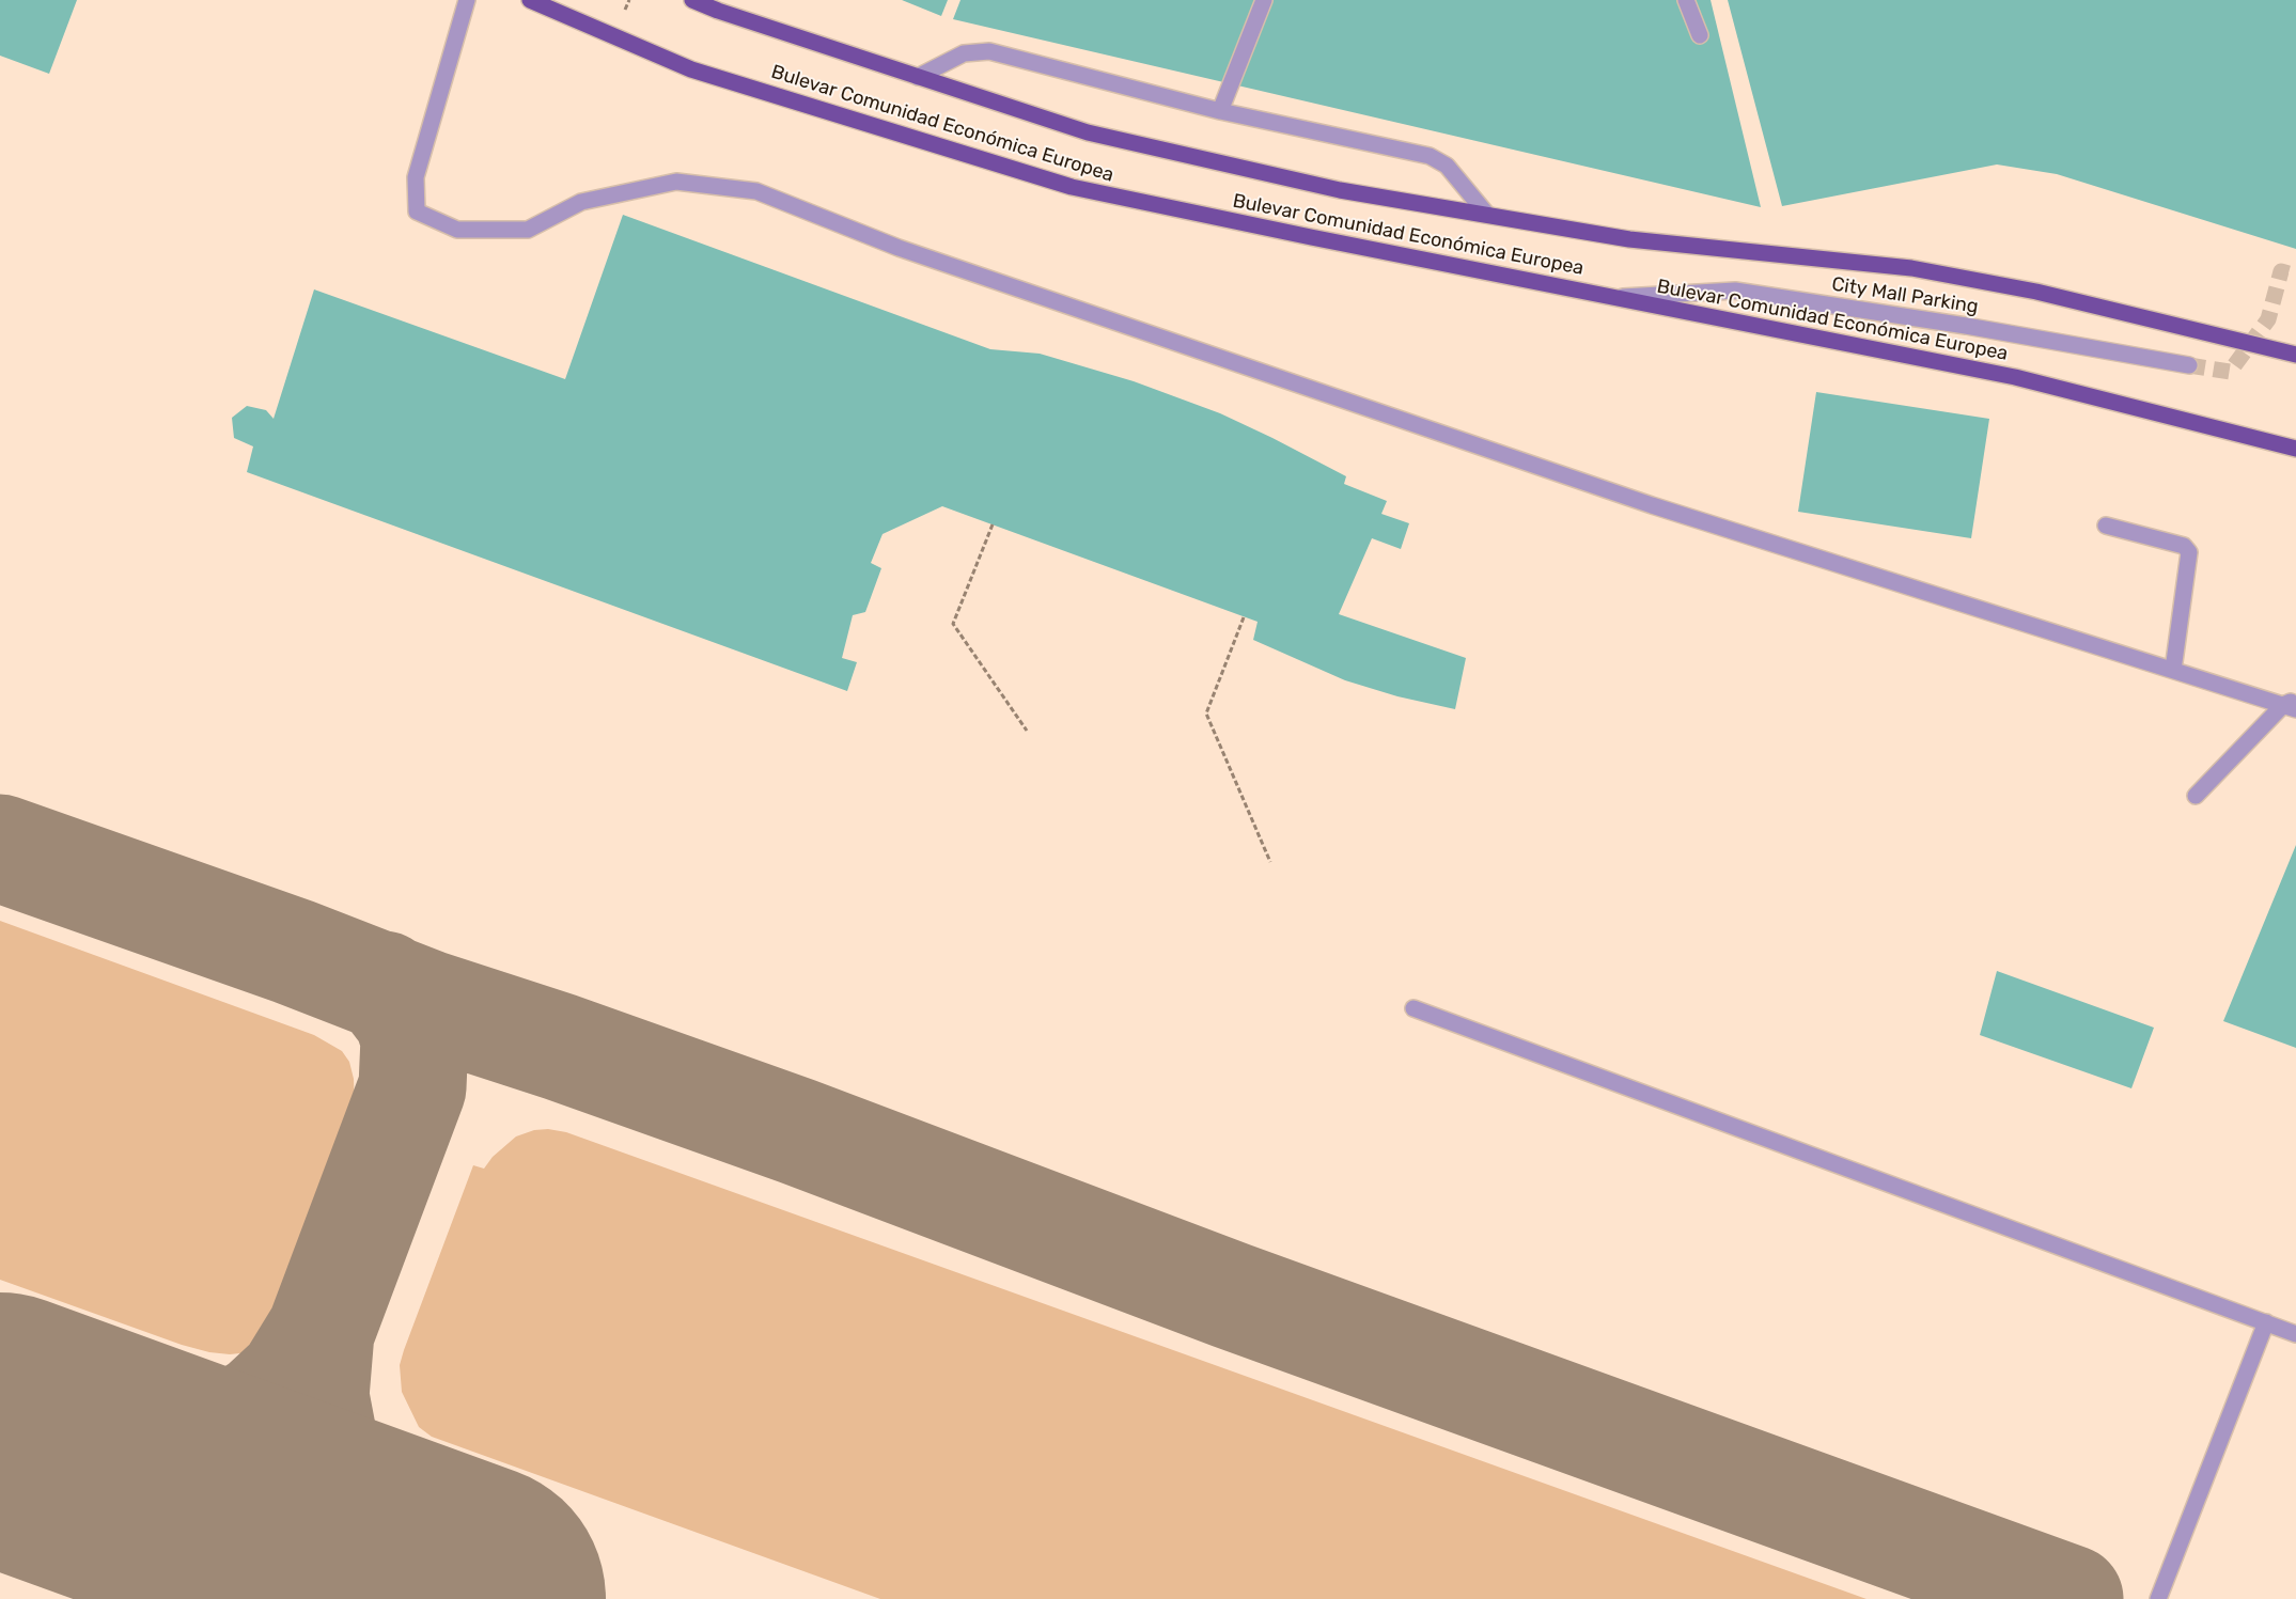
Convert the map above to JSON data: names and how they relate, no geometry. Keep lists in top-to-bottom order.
{
  "streets": {
    "main road": ["Bulevar Comunidad Económica Europea"],
    "lane": ["City Mall Parking"]
  },
  "crossings": [
    ["Bulevar Comunidad Económica Europea", "City Mall Parking"]
  ]
}
